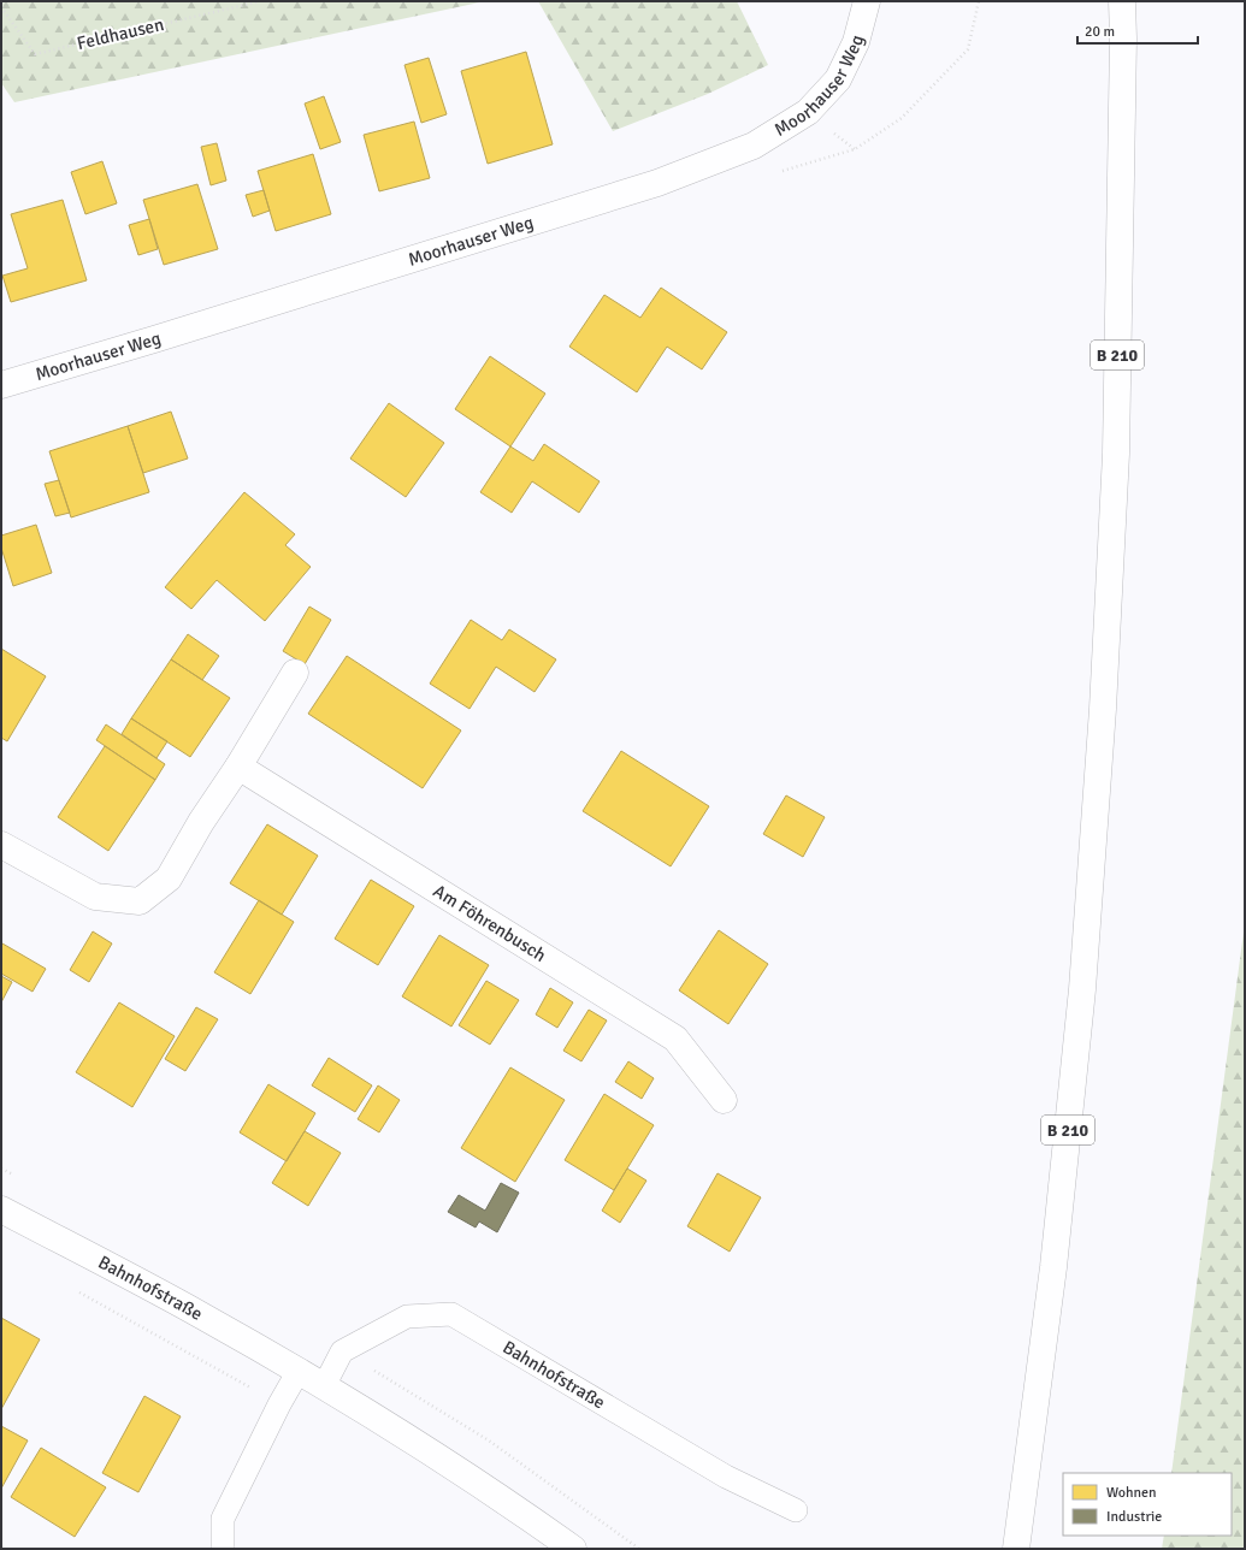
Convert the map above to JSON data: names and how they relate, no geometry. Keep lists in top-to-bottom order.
{
  "streets": {
    "main road": [
      "Moorhauser Weg",
      "B 210",
      "Am Föhrenbusch",
      "Bahnhofstraße"
    ],
    "path": ["Feldhausen"]
  },
  "legend": ["Wohnen", "Industrie"],
  "scale_bar": "20 m"
}
